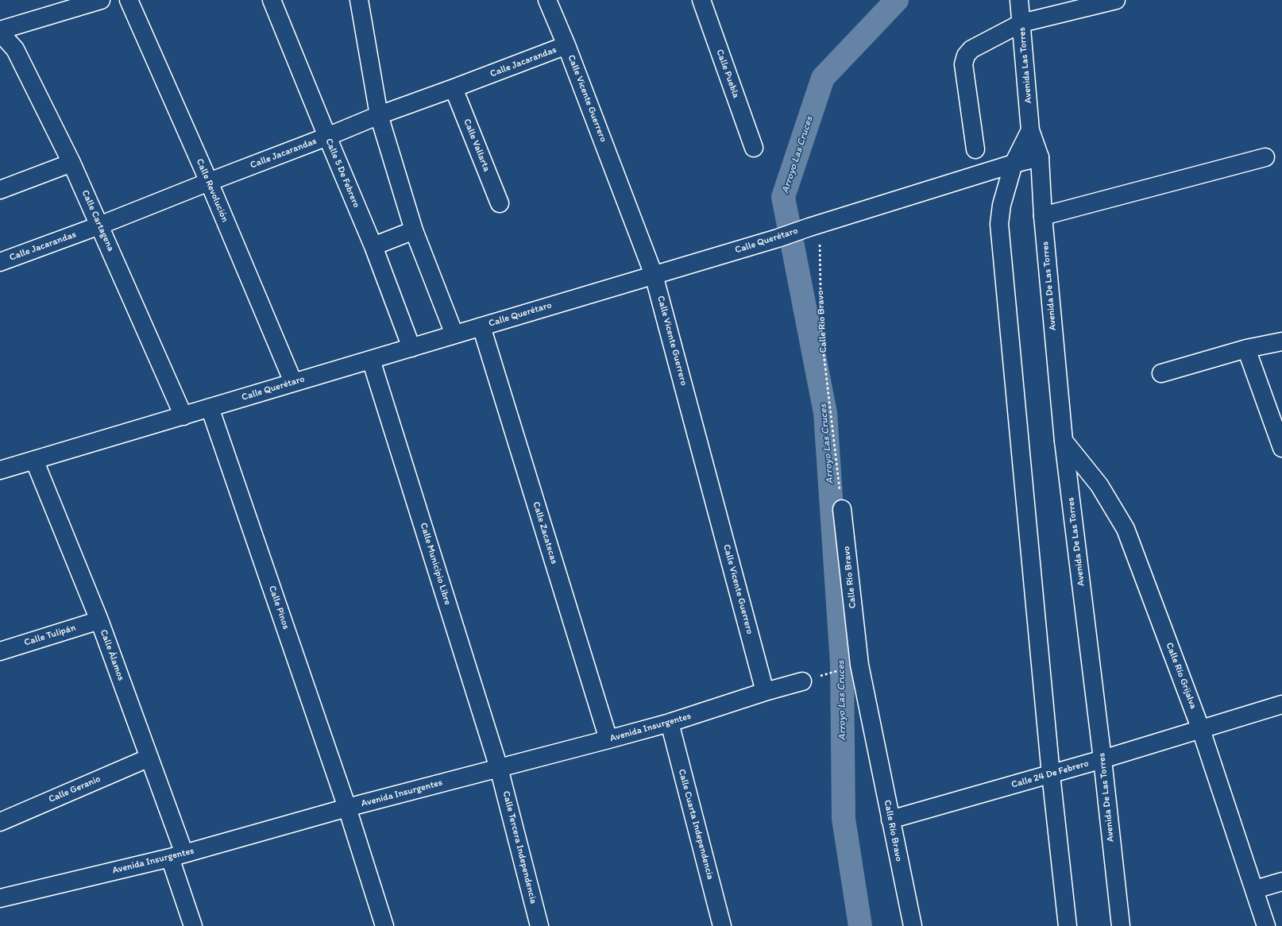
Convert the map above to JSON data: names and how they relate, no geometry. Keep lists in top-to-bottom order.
{
  "streets": {
    "street": [
      "Calle Jacarandas",
      "Avenida Las Torres",
      "Calle Puebla",
      "Calle Vicente Guerrero",
      "Calle Vallarta",
      "Calle 5 De Febrero",
      "Calle Revolución",
      "Calle Cartagena",
      "Calle Querétaro",
      "Avenida De Las Torres",
      "Calle Río Bravo",
      "Calle Zacatecas",
      "Calle Municipio Libre",
      "Calle Pinos",
      "Calle Tulipán",
      "Calle Álamos",
      "Calle Río Grijalva",
      "Avenida Insurgentes",
      "Calle 24 De Febrero",
      "Calle Geranio",
      "Calle Cuarta Independencia",
      "Calle Tercera Independencia"
    ]
  },
  "crossings": [
    ["Calle Jacarandas", "Calle Vicente Guerrero"],
    ["Calle Jacarandas", "Calle Vallarta"],
    ["Calle Jacarandas", "Calle 5 De Febrero"],
    ["Calle Jacarandas", "Calle Revolución"],
    ["Calle Jacarandas", "Calle Cartagena"],
    ["Avenida Las Torres", "Calle Querétaro"],
    ["Avenida Las Torres", "Avenida De Las Torres"],
    ["Calle Vicente Guerrero", "Calle Querétaro"],
    ["Calle Vicente Guerrero", "Avenida Insurgentes"],
    ["Calle 5 De Febrero", "Calle Querétaro"],
    ["Calle Revolución", "Calle Querétaro"],
    ["Calle Cartagena", "Calle Querétaro"],
    ["Calle Querétaro", "Avenida De Las Torres"],
    ["Calle Querétaro", "Calle Río Bravo"],
    ["Calle Querétaro", "Calle Zacatecas"],
    ["Calle Querétaro", "Calle Municipio Libre"],
    ["Calle Querétaro", "Calle Pinos"],
    ["Calle Querétaro", "Calle Álamos"],
    ["Avenida De Las Torres", "Calle Río Grijalva"],
    ["Avenida De Las Torres", "Calle 24 De Febrero"],
    ["Calle Río Bravo", "Calle 24 De Febrero"],
    ["Calle Zacatecas", "Avenida Insurgentes"],
    ["Calle Municipio Libre", "Avenida Insurgentes"],
    ["Calle Municipio Libre", "Calle Tercera Independencia"],
    ["Calle Pinos", "Avenida Insurgentes"],
    ["Calle Tulipán", "Calle Álamos"],
    ["Calle Álamos", "Avenida Insurgentes"],
    ["Calle Álamos", "Calle Geranio"],
    ["Calle Río Grijalva", "Calle 24 De Febrero"],
    ["Avenida Insurgentes", "Calle Cuarta Independencia"],
    ["Avenida Insurgentes", "Calle Tercera Independencia"]
  ],
  "water": ["Arroyo Las Cruces"]
}
